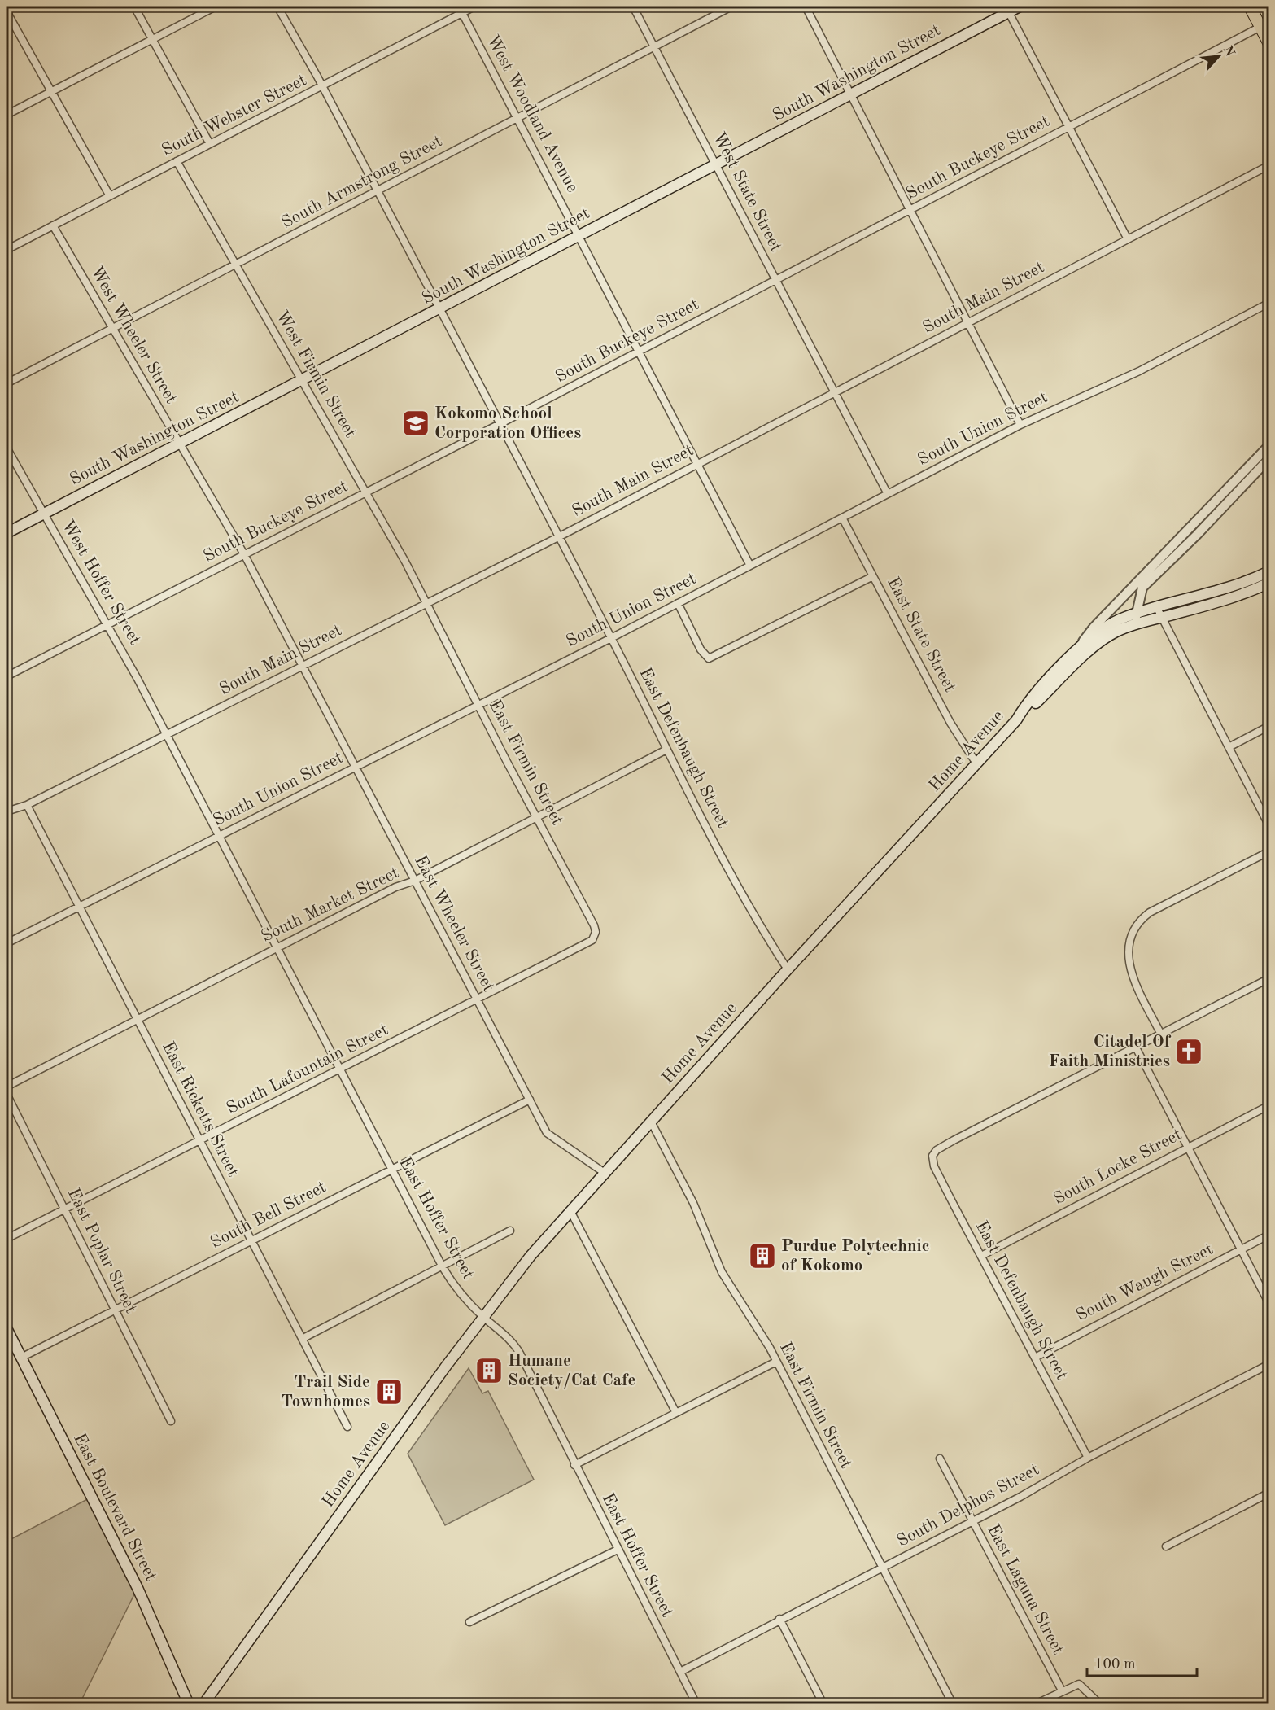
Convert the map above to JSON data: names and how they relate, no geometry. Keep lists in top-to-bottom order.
{
  "streets": {
    "main road": ["South Washington Street", "Home Avenue", "East Boulevard Street"],
    "street": [
      "West Woodland Avenue",
      "South Webster Street",
      "South Buckeye Street",
      "South Armstrong Street",
      "West State Street",
      "South Main Street",
      "West Wheeler Street",
      "West Firmin Street",
      "South Union Street",
      "West Hoffer Street",
      "East State Street",
      "East Defenbaugh Street",
      "East Firmin Street",
      "South Market Street",
      "East Wheeler Street",
      "South Lafountain Street",
      "East Ricketts Street",
      "South Locke Street",
      "South Bell Street",
      "East Hoffer Street",
      "East Poplar Street",
      "South Waugh Street",
      "South Delphos Street",
      "East Laguna Street"
    ]
  },
  "crossings": [
    ["South Washington Street", "West Woodland Avenue"],
    ["South Washington Street", "West State Street"],
    ["South Washington Street", "West Wheeler Street"],
    ["South Washington Street", "West Firmin Street"],
    ["South Washington Street", "West Hoffer Street"],
    ["South Washington Street", "East Defenbaugh Street"],
    ["West Woodland Avenue", "South Webster Street"],
    ["West Woodland Avenue", "South Buckeye Street"],
    ["West Woodland Avenue", "South Armstrong Street"],
    ["West Woodland Avenue", "South Main Street"],
    ["West Woodland Avenue", "South Union Street"],
    ["South Webster Street", "West Wheeler Street"],
    ["South Webster Street", "West Firmin Street"],
    ["South Webster Street", "East Defenbaugh Street"],
    ["South Buckeye Street", "West State Street"],
    ["South Buckeye Street", "West Wheeler Street"],
    ["South Buckeye Street", "West Firmin Street"],
    ["South Buckeye Street", "West Hoffer Street"],
    ["South Buckeye Street", "East Defenbaugh Street"],
    ["South Armstrong Street", "West State Street"],
    ["South Armstrong Street", "West Wheeler Street"],
    ["South Armstrong Street", "West Firmin Street"],
    ["South Armstrong Street", "East Defenbaugh Street"],
    ["West State Street", "South Main Street"],
    ["South Main Street", "West Wheeler Street"],
    ["South Main Street", "West Firmin Street"],
    ["South Main Street", "West Hoffer Street"],
    ["South Main Street", "East Defenbaugh Street"],
    ["South Main Street", "East Firmin Street"],
    ["South Main Street", "East Wheeler Street"],
    ["South Main Street", "East Ricketts Street"],
    ["South Main Street", "East Hoffer Street"],
    ["West Wheeler Street", "East Wheeler Street"],
    ["West Firmin Street", "East Firmin Street"],
    ["South Union Street", "East State Street"],
    ["South Union Street", "East Defenbaugh Street"],
    ["South Union Street", "East Firmin Street"],
    ["South Union Street", "East Wheeler Street"],
    ["South Union Street", "East Ricketts Street"],
    ["South Union Street", "East Hoffer Street"],
    ["West Hoffer Street", "East Hoffer Street"],
    ["East State Street", "Home Avenue"],
    ["East Defenbaugh Street", "Home Avenue"],
    ["East Defenbaugh Street", "South Market Street"],
    ["East Defenbaugh Street", "South Locke Street"],
    ["East Defenbaugh Street", "South Waugh Street"],
    ["East Defenbaugh Street", "South Delphos Street"],
    ["Home Avenue", "East Firmin Street"],
    ["Home Avenue", "East Wheeler Street"],
    ["Home Avenue", "East Hoffer Street"],
    ["East Firmin Street", "South Market Street"],
    ["East Firmin Street", "South Lafountain Street"],
    ["East Firmin Street", "South Delphos Street"],
    ["South Market Street", "East Wheeler Street"],
    ["South Market Street", "East Ricketts Street"],
    ["South Market Street", "East Hoffer Street"],
    ["East Wheeler Street", "South Lafountain Street"],
    ["East Wheeler Street", "South Bell Street"],
    ["South Lafountain Street", "East Ricketts Street"],
    ["South Lafountain Street", "East Hoffer Street"],
    ["South Lafountain Street", "East Poplar Street"],
    ["East Ricketts Street", "South Bell Street"],
    ["South Bell Street", "East Hoffer Street"],
    ["South Bell Street", "East Poplar Street"],
    ["South Bell Street", "East Boulevard Street"],
    ["East Hoffer Street", "South Delphos Street"],
    ["South Delphos Street", "East Laguna Street"]
  ],
  "places": {
    "school or university": ["Kokomo School Corporation Offices"],
    "church": ["Citadel Of Faith Ministries"],
    "building": ["Purdue Polytechnic of Kokomo", "Humane Society/Cat Cafe", "Trail Side Townhomes"]
  },
  "scale_bar": "100 m",
  "north": "top right"
}
